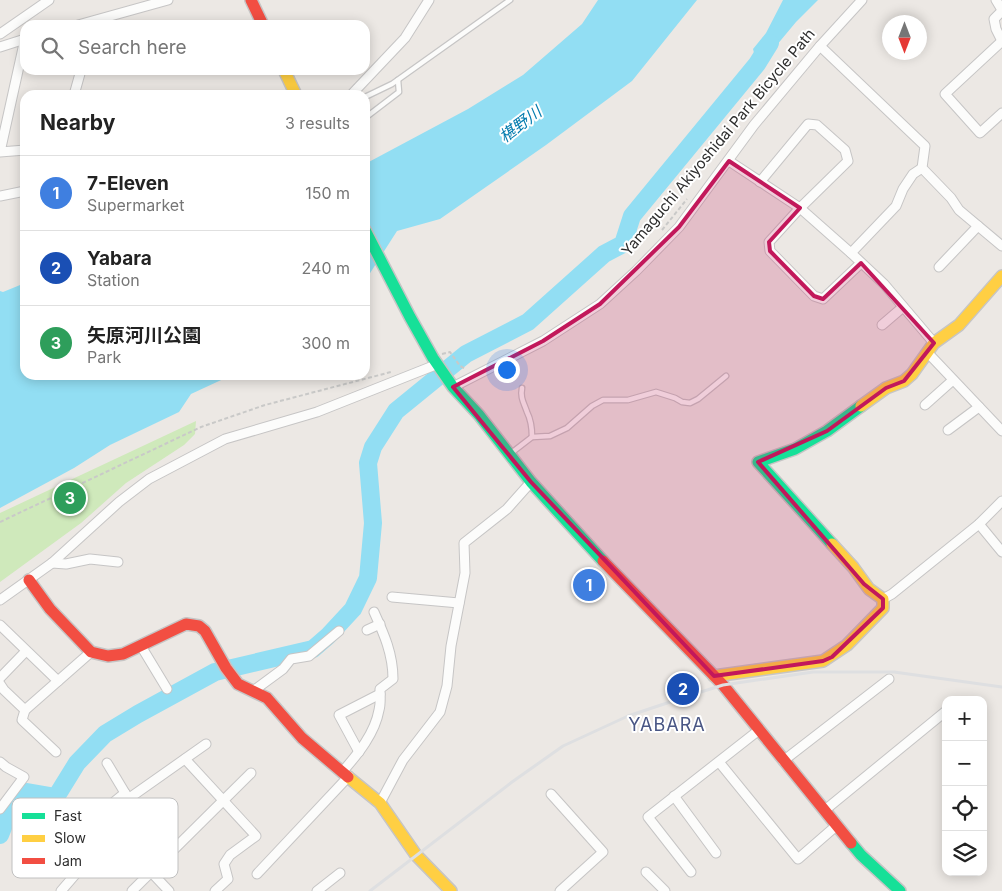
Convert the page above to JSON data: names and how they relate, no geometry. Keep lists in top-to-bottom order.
{
  "streets": {
    "path": ["Yamaguchi Akiyoshidai Park Bicycle Path"]
  },
  "districts": ["YABARA"],
  "water": ["椹野川"],
  "legend": ["Fast", "Slow", "Jam"],
  "north": "bottom",
  "page": {
    "search": "Search here",
    "heading": ["Nearby", "3 results"],
    "list": [
      {
        "mark": "1",
        "name": "7-Eleven",
        "note": "Supermarket",
        "value": "150 m"
      },
      {
        "mark": "2",
        "name": "Yabara",
        "note": "Station",
        "value": "240 m"
      },
      {
        "mark": "3",
        "name": "矢原河川公園",
        "note": "Park",
        "value": "300 m"
      }
    ],
    "pins": ["3", "1", "2"],
    "map_buttons": ["+", "−"]
  }
}
